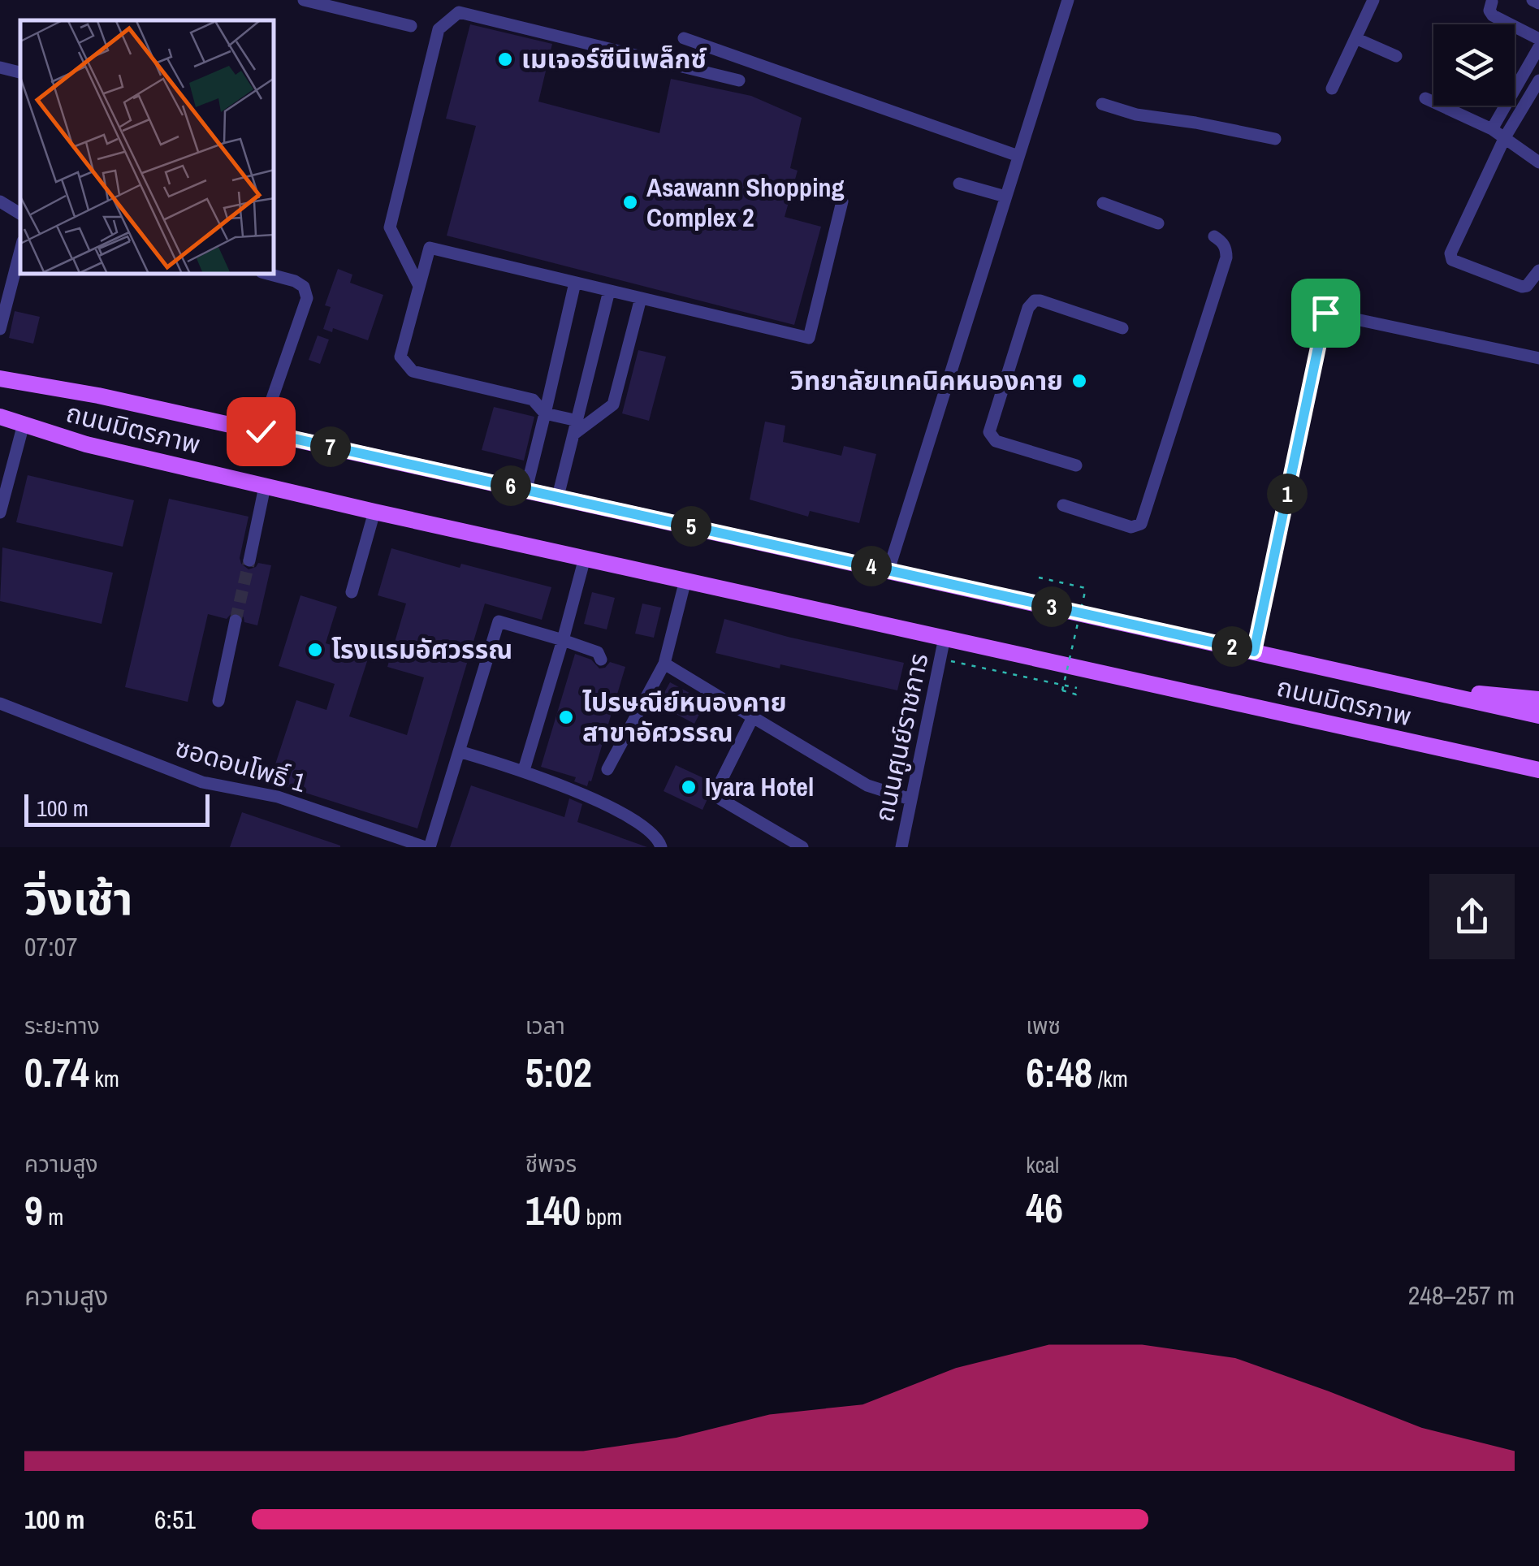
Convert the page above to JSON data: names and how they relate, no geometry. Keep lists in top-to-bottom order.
{
  "streets": {
    "main road": ["ถนนมิตรภาพ"],
    "street": ["ถนนศูนย์ราชการ", "ซอดอนโพธิ์ 1"]
  },
  "crossings": [
    ["ถนนมิตรภาพ", "ถนนศูนย์ราชการ"]
  ],
  "places": [
    "เมเจอร์ซีนีเพล็กซ์",
    "Asawann Shopping Complex 2",
    "วิทยาลัยเทคนิคหนองคาย",
    "โรงแรมอัศวรรณ",
    "ไปรษณีย์หนองคาย สาขาอัศวรรณ",
    "Iyara Hotel"
  ],
  "scale_bar": "100 m",
  "page": {
    "pins": [
      "7",
      "6",
      "1",
      "5",
      "4",
      "3",
      "2"
    ],
    "scale": "100 m",
    "heading": ["วิ่งเช้า", "07:07"],
    "stats": [
      ["ระยะทาง", "0.74 km"],
      ["เวลา", "5:02"],
      ["เพซ", "6:48 /km"],
      ["ความสูง", "9 m"],
      ["ชีพจร", "140 bpm"],
      ["kcal", "46"]
    ],
    "chart": ["ความสูง", "248–257 m"],
    "list": [
      {
        "name": "100 m",
        "note": "6:51"
      }
    ]
  }
}
